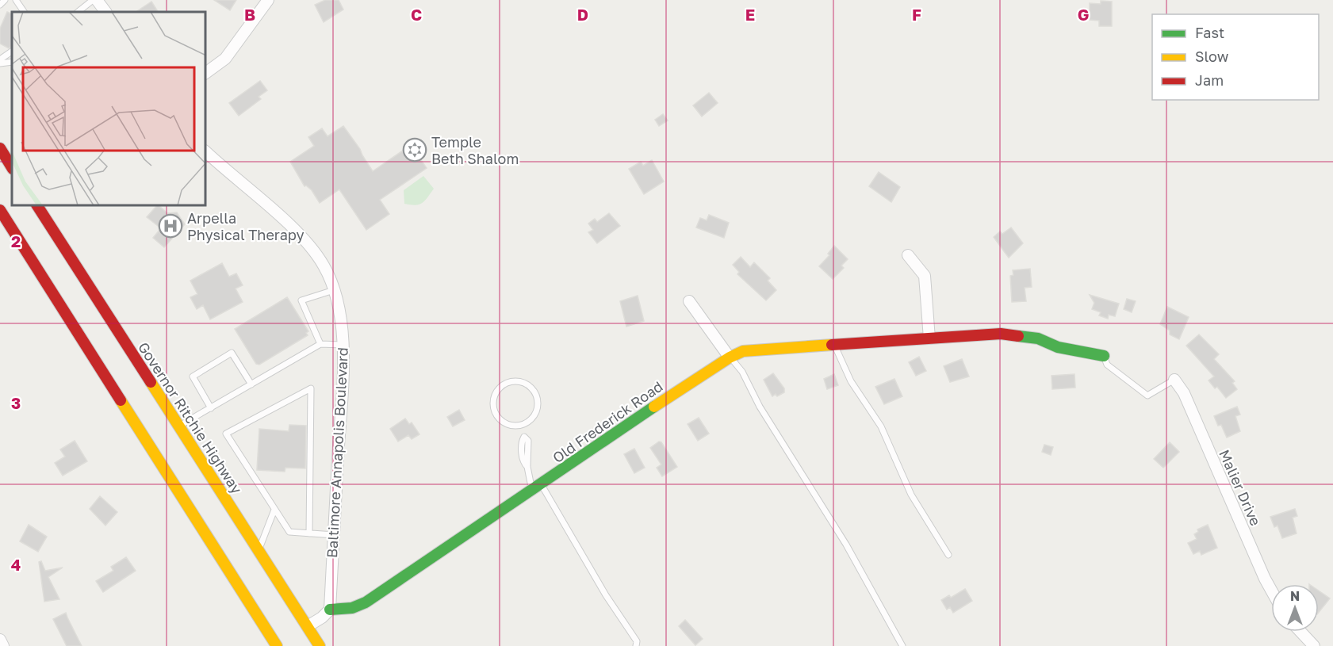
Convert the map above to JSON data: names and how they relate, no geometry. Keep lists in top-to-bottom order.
{
  "streets": {
    "main road": ["Governor Ritchie Highway", "Old Frederick Road"],
    "street": ["Baltimore Annapolis Boulevard", "Malier Drive"]
  },
  "crossings": [
    ["Old Frederick Road", "Baltimore Annapolis Boulevard"]
  ],
  "places": {
    "synagogue": ["Temple Beth Shalom"],
    "hospital": ["Arpella Physical Therapy"]
  },
  "legend": ["Fast", "Slow", "Jam"],
  "north": "top",
  "grid": {
    "columns": [
      "B",
      "C",
      "D",
      "E",
      "F",
      "G"
    ],
    "rows": ["2", "3", "4"]
  }
}
